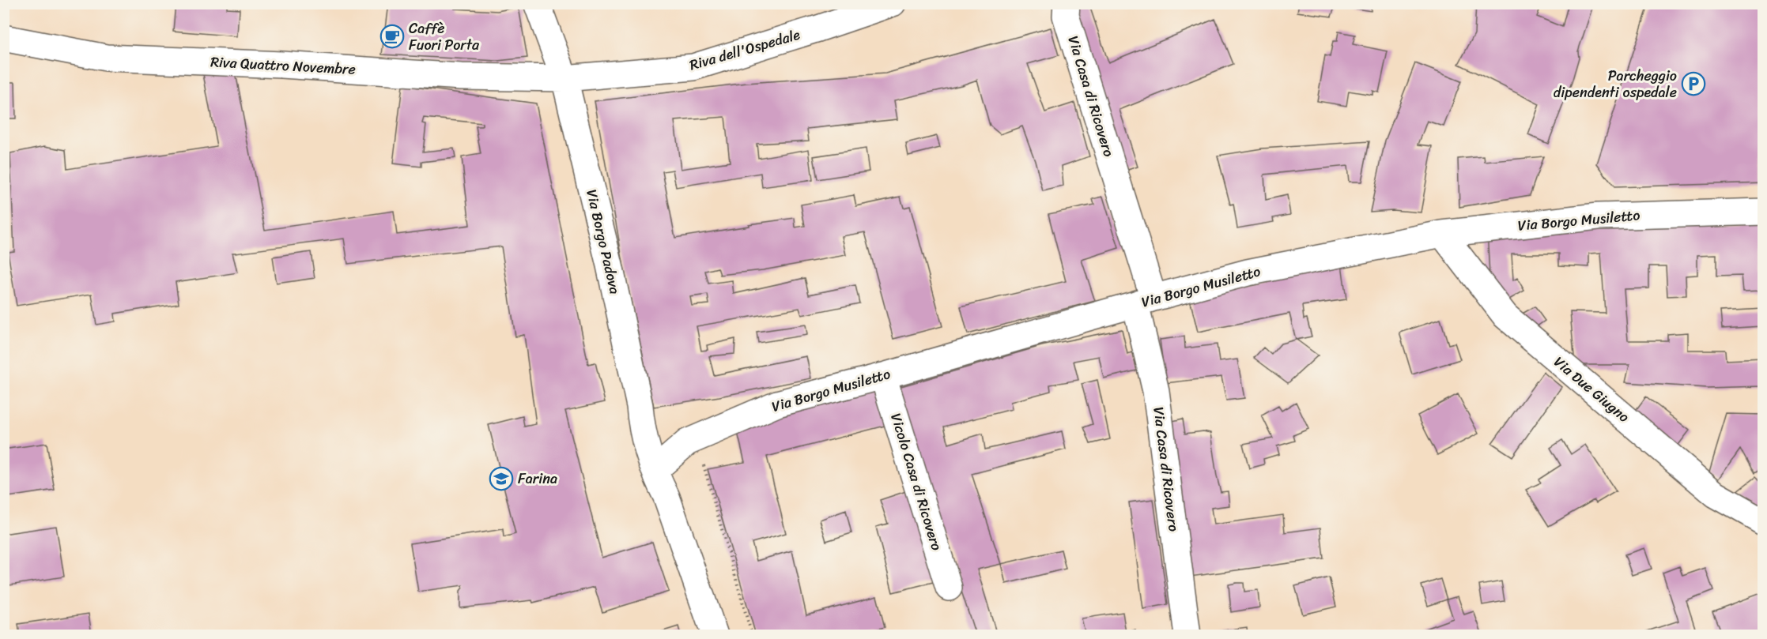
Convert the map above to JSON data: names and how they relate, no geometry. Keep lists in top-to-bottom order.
{
  "streets": {
    "street": [
      "Riva dell'Ospedale",
      "Riva Quattro Novembre",
      "Via Casa di Ricovero",
      "Via Borgo Musiletto",
      "Via Borgo Padova",
      "Via Due Giugno",
      "Vicolo Casa di Ricovero"
    ]
  },
  "crossings": [
    ["Riva dell'Ospedale", "Riva Quattro Novembre"],
    ["Riva dell'Ospedale", "Via Borgo Padova"],
    ["Riva Quattro Novembre", "Via Borgo Padova"],
    ["Via Casa di Ricovero", "Via Borgo Musiletto"],
    ["Via Borgo Musiletto", "Via Borgo Padova"],
    ["Via Borgo Musiletto", "Via Due Giugno"],
    ["Via Borgo Musiletto", "Vicolo Casa di Ricovero"]
  ],
  "places": {
    "cafe": ["Caffè Fuori Porta"],
    "parking": ["Parcheggio dipendenti ospedale"],
    "school or university": ["Farina"]
  }
}
